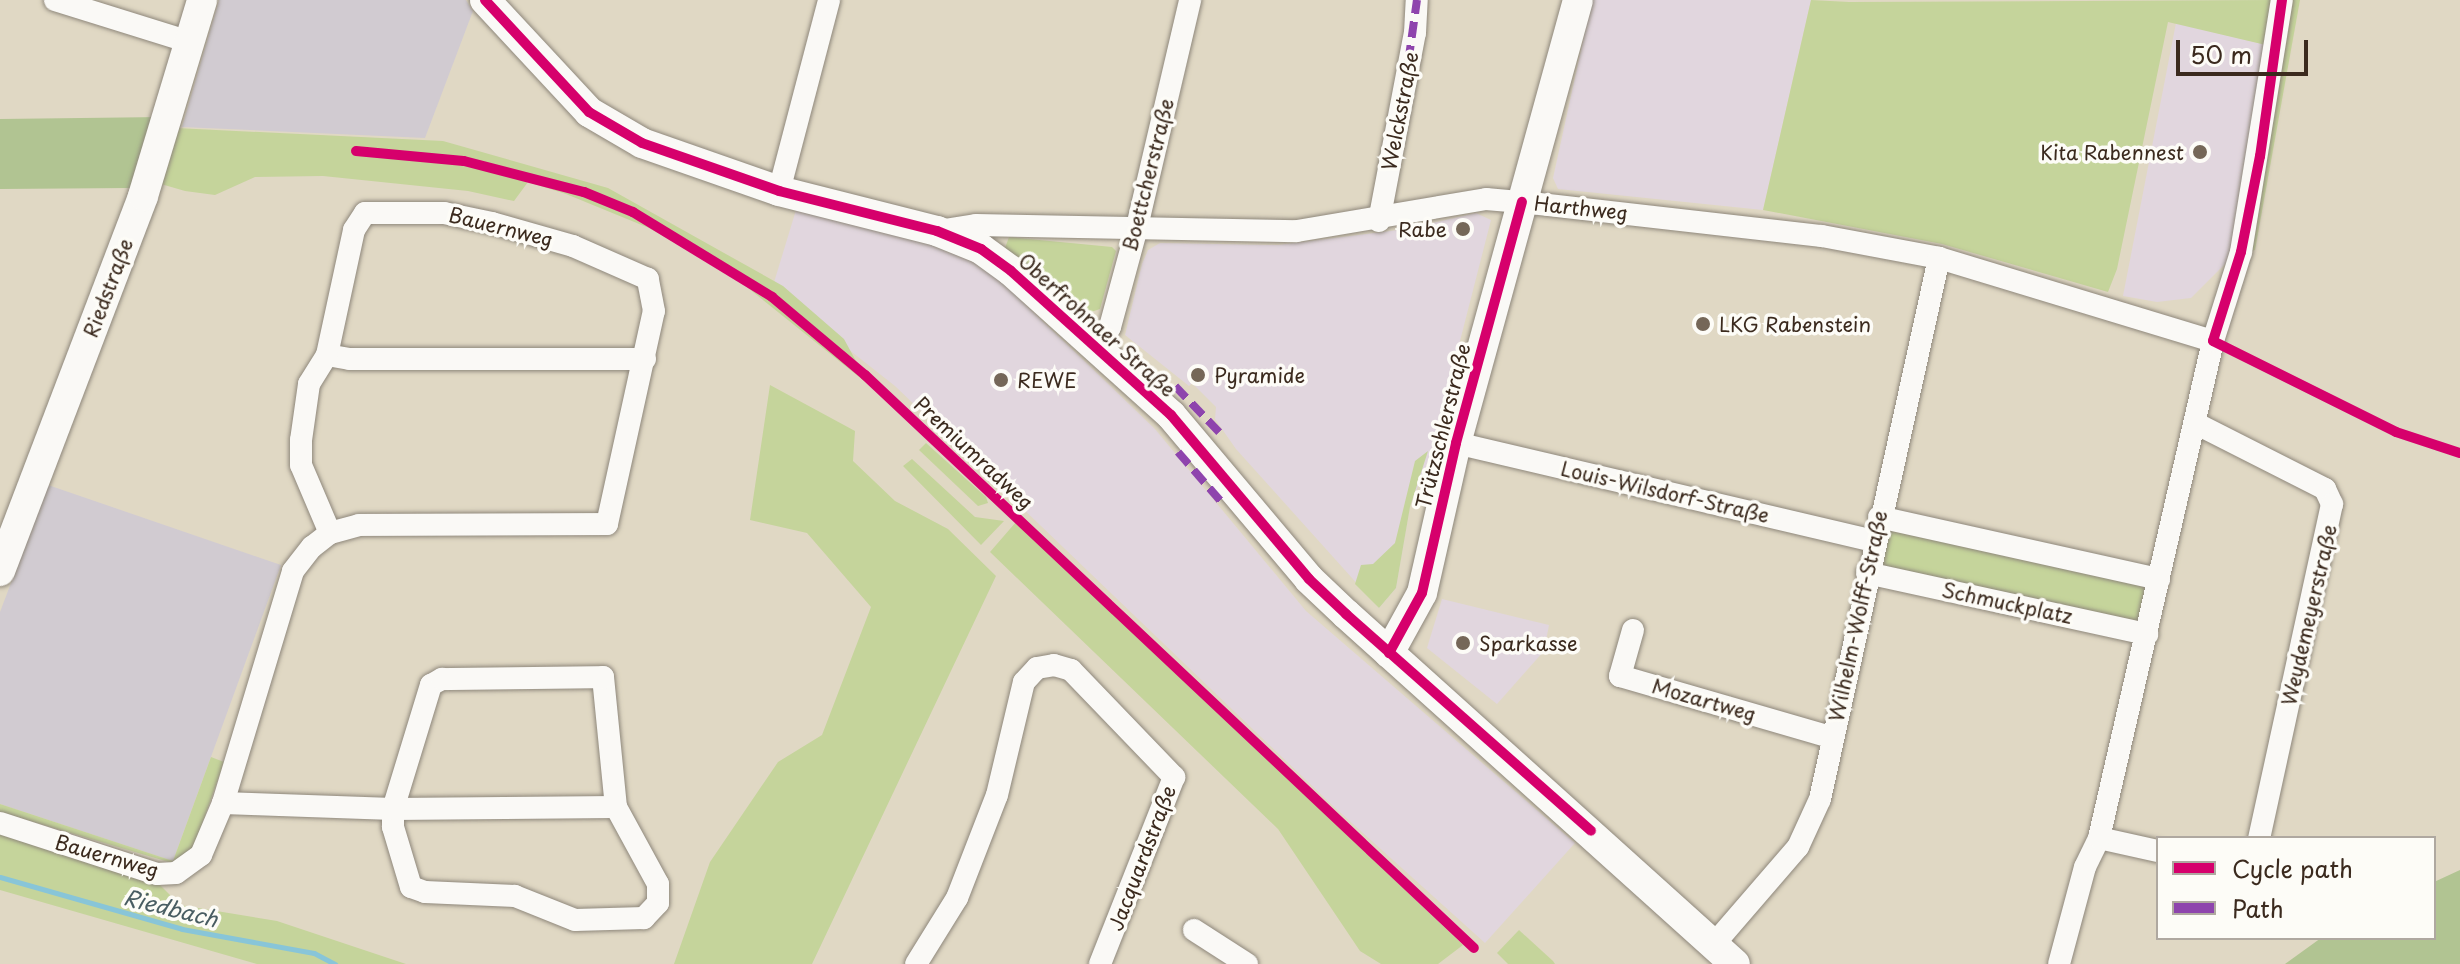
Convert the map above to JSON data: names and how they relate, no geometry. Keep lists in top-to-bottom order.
{
  "streets": {
    "main road": ["Riedstraße", "Oberfrohnaer Straße", "Trützschlerstraße"],
    "street": [
      "Welckstraße",
      "Boettcherstraße",
      "Harthweg",
      "Bauernweg",
      "Louis-Wilsdorf-Straße",
      "Schmuckplatz",
      "Weydemeyerstraße",
      "Wilhelm-Wolff-Straße",
      "Mozartweg",
      "Jacquardstraße"
    ],
    "cycle path": ["Premiumradweg"]
  },
  "crossings": [
    ["Welckstraße", "Harthweg"],
    ["Boettcherstraße", "Harthweg"],
    ["Boettcherstraße", "Oberfrohnaer Straße"],
    ["Harthweg", "Oberfrohnaer Straße"],
    ["Harthweg", "Trützschlerstraße"],
    ["Harthweg", "Wilhelm-Wolff-Straße"],
    ["Oberfrohnaer Straße", "Trützschlerstraße"],
    ["Oberfrohnaer Straße", "Wilhelm-Wolff-Straße"],
    ["Trützschlerstraße", "Louis-Wilsdorf-Straße"],
    ["Louis-Wilsdorf-Straße", "Wilhelm-Wolff-Straße"],
    ["Schmuckplatz", "Wilhelm-Wolff-Straße"],
    ["Wilhelm-Wolff-Straße", "Mozartweg"]
  ],
  "water": ["Riedbach"],
  "places": [
    "Kita Rabennest",
    "Rabe",
    "LKG Rabenstein",
    "Pyramide",
    "REWE",
    "Sparkasse"
  ],
  "legend": ["Cycle path", "Path"],
  "scale_bar": "50 m"
}
